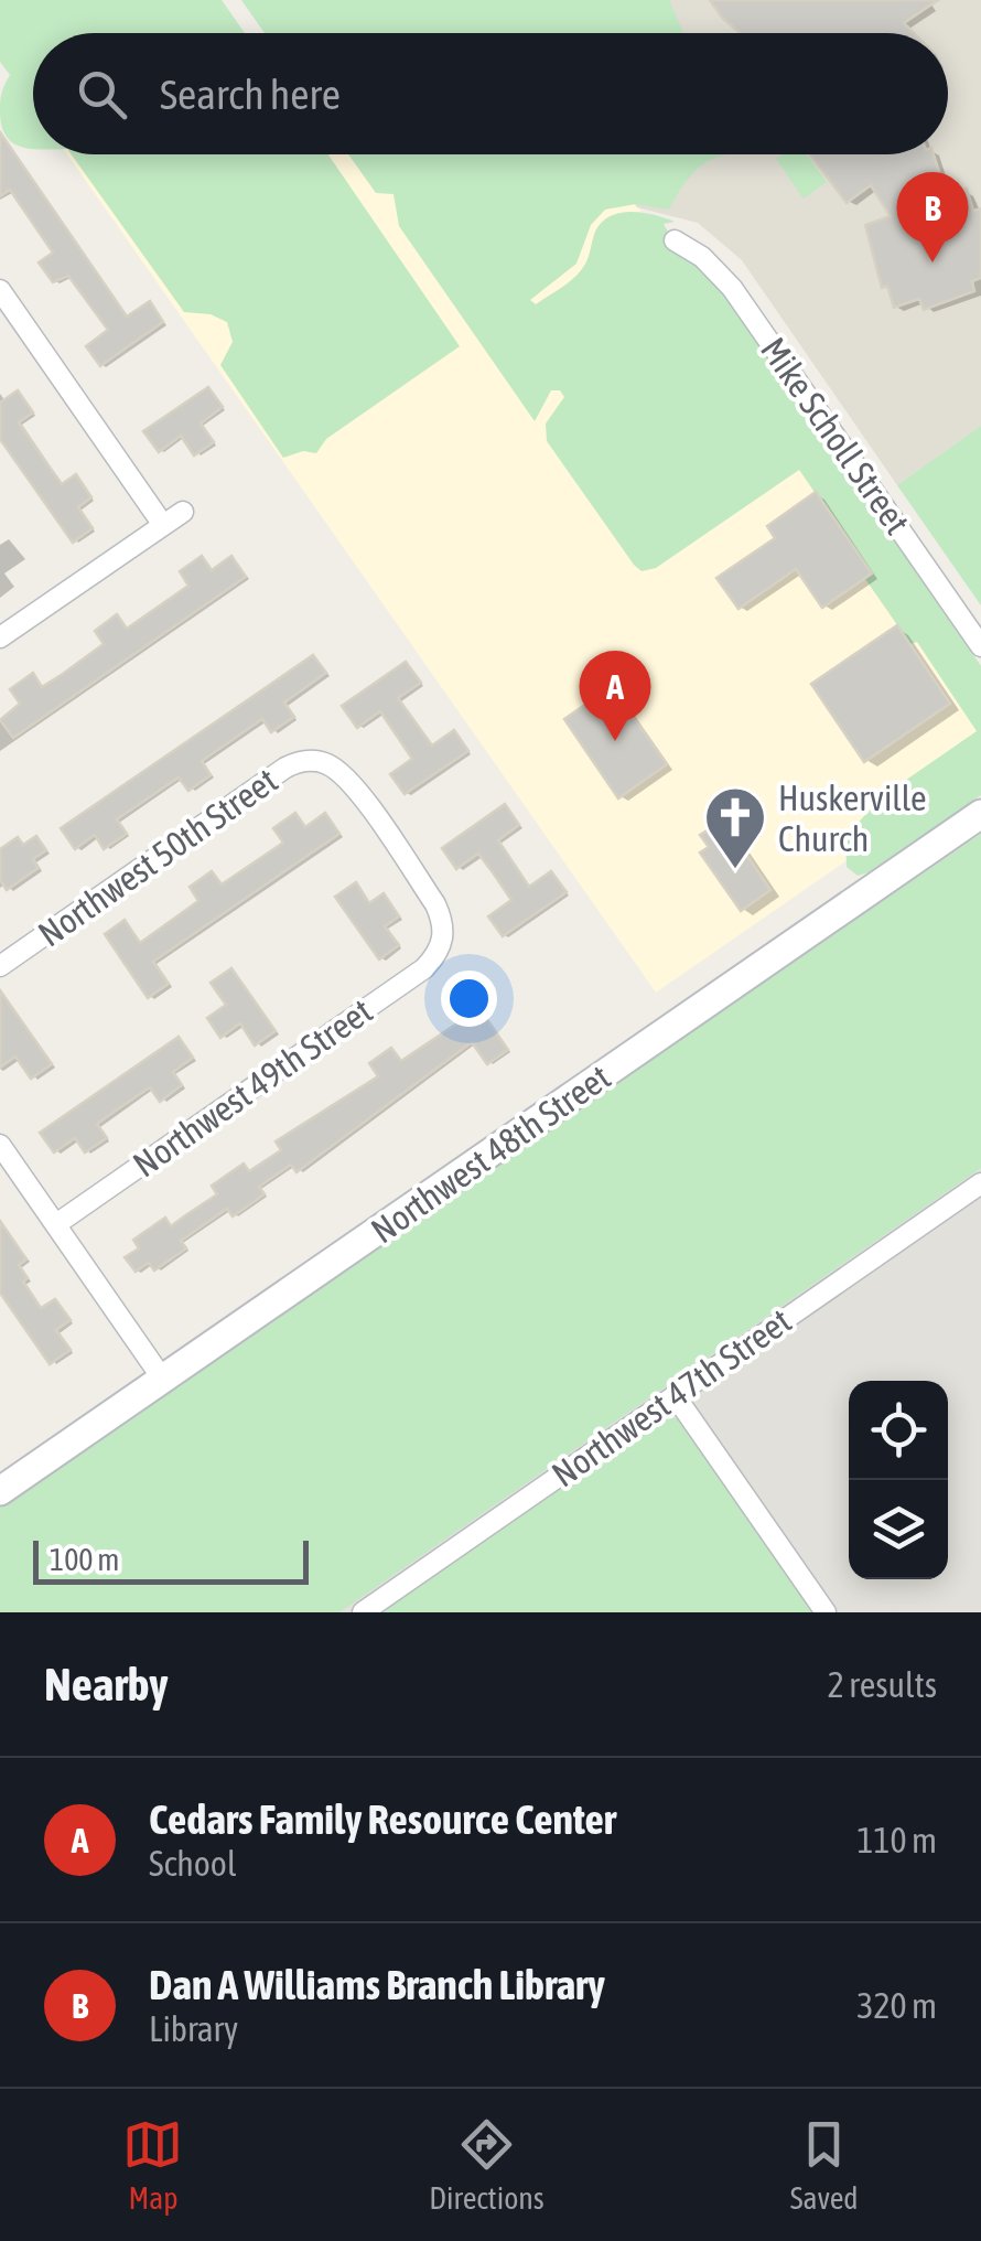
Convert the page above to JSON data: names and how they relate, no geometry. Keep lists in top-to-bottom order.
{
  "streets": {
    "main road": ["Northwest 48th Street"],
    "street": [
      "Mike Scholl Street",
      "Northwest 50th Street",
      "Northwest 49th Street",
      "Northwest 47th Street"
    ]
  },
  "crossings": [
    ["Northwest 50th Street", "Northwest 49th Street"]
  ],
  "places": {
    "church": ["Huskerville Church"]
  },
  "scale_bar": "100 m",
  "page": {
    "search": "Search here",
    "pins": ["B", "A"],
    "scale": "100 m",
    "heading": ["Nearby", "2 results"],
    "list": [
      {
        "mark": "A",
        "name": "Cedars Family Resource Center",
        "note": "School",
        "value": "110 m"
      },
      {
        "mark": "B",
        "name": "Dan A Williams Branch Library",
        "note": "Library",
        "value": "320 m"
      }
    ],
    "nav": ["Map", "Directions", "Saved"]
  }
}
